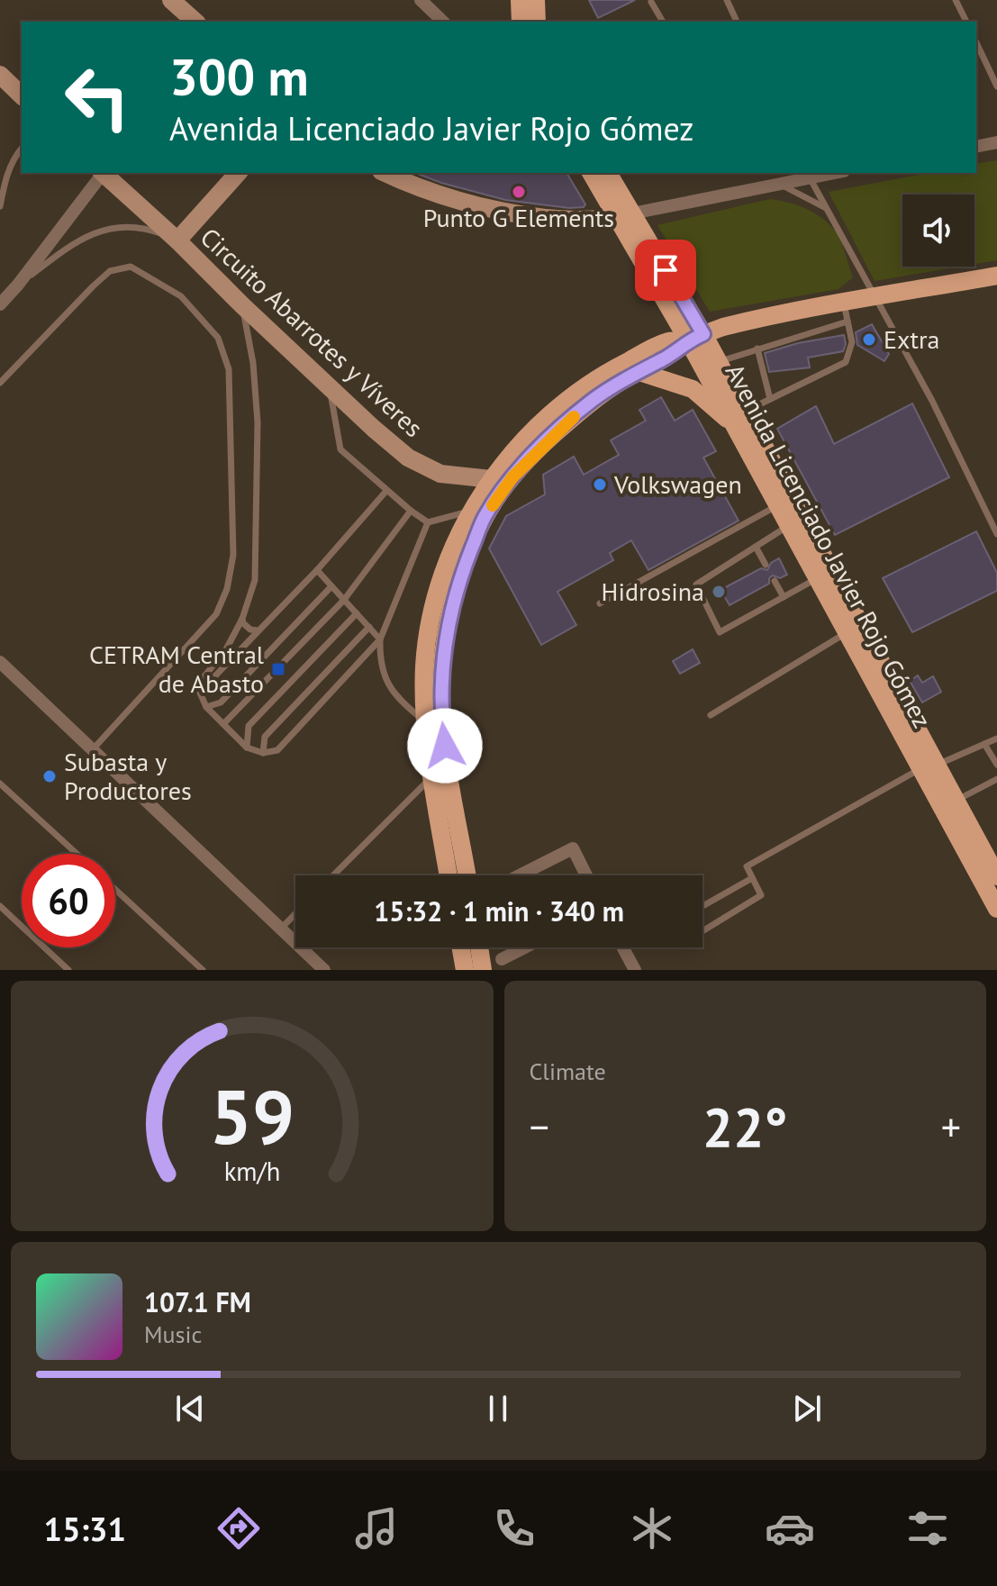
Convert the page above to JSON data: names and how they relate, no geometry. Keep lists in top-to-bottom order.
{
  "streets": {
    "main road": ["Circuito Abarrotes y Víveres", "Avenida Licenciado Javier Rojo Gómez"]
  },
  "places": {
    "other": [
      "Punto G Elements",
      "Extra",
      "Volkswagen",
      "Hidrosina",
      "Subasta y Productores"
    ],
    "transit": ["CETRAM Central de Abasto"]
  },
  "page": {
    "turn": ["300 m", "Avenida Licenciado Javier Rojo Gómez"],
    "limit": "60",
    "trip": "15:32 · 1 min · 340 m",
    "tile": "Climate",
    "heat": ["−", "22°", "+"],
    "song": ["107.1 FM", "Music"],
    "tabs": "15:31",
    "gauge": ["59", "km/h"]
  }
}
